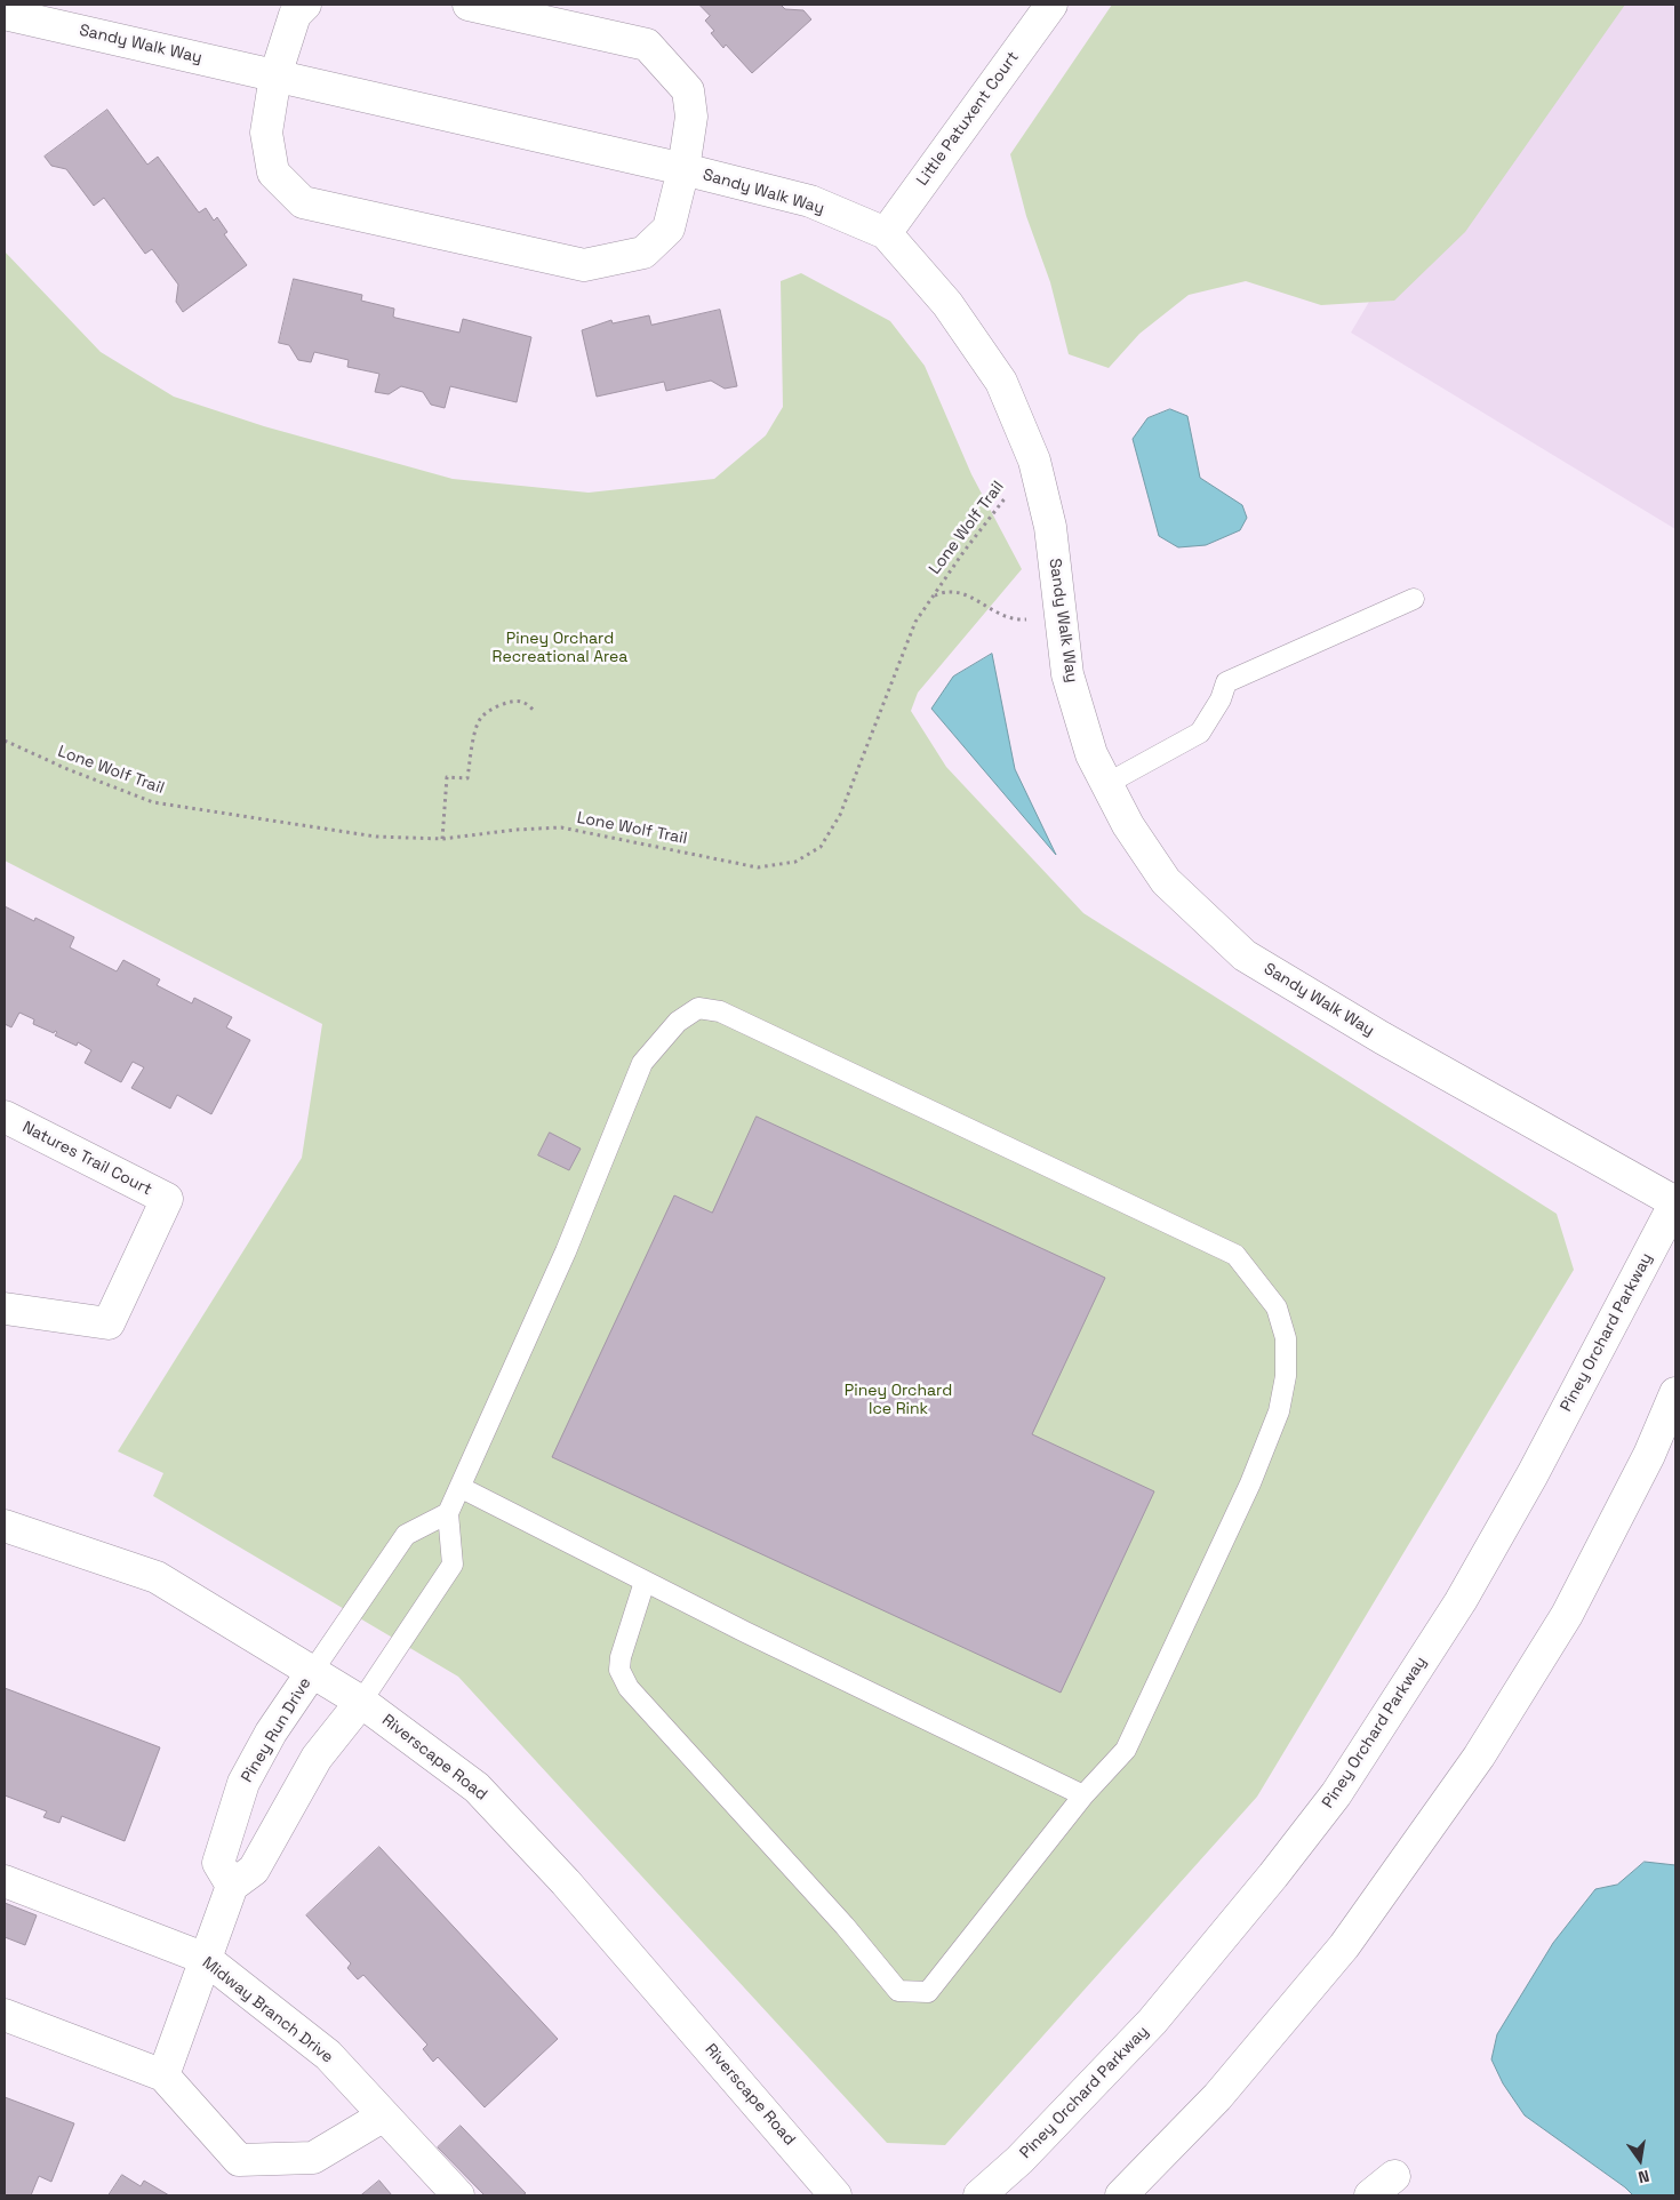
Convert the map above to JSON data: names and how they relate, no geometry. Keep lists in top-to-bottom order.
{
  "streets": {
    "street": [
      "Sandy Walk Way",
      "Little Patuxent Court",
      "Natures Trail Court",
      "Piney Orchard Parkway",
      "Piney Run Drive",
      "Riverscape Road",
      "Midway Branch Drive"
    ],
    "path": ["Lone Wolf Trail"]
  },
  "crossings": [
    ["Sandy Walk Way", "Little Patuxent Court"],
    ["Sandy Walk Way", "Lone Wolf Trail"],
    ["Sandy Walk Way", "Piney Orchard Parkway"],
    ["Piney Run Drive", "Riverscape Road"]
  ],
  "parks": ["Piney Orchard Recreational Area", "Piney Orchard Ice Rink"],
  "north": "bottom"
}
